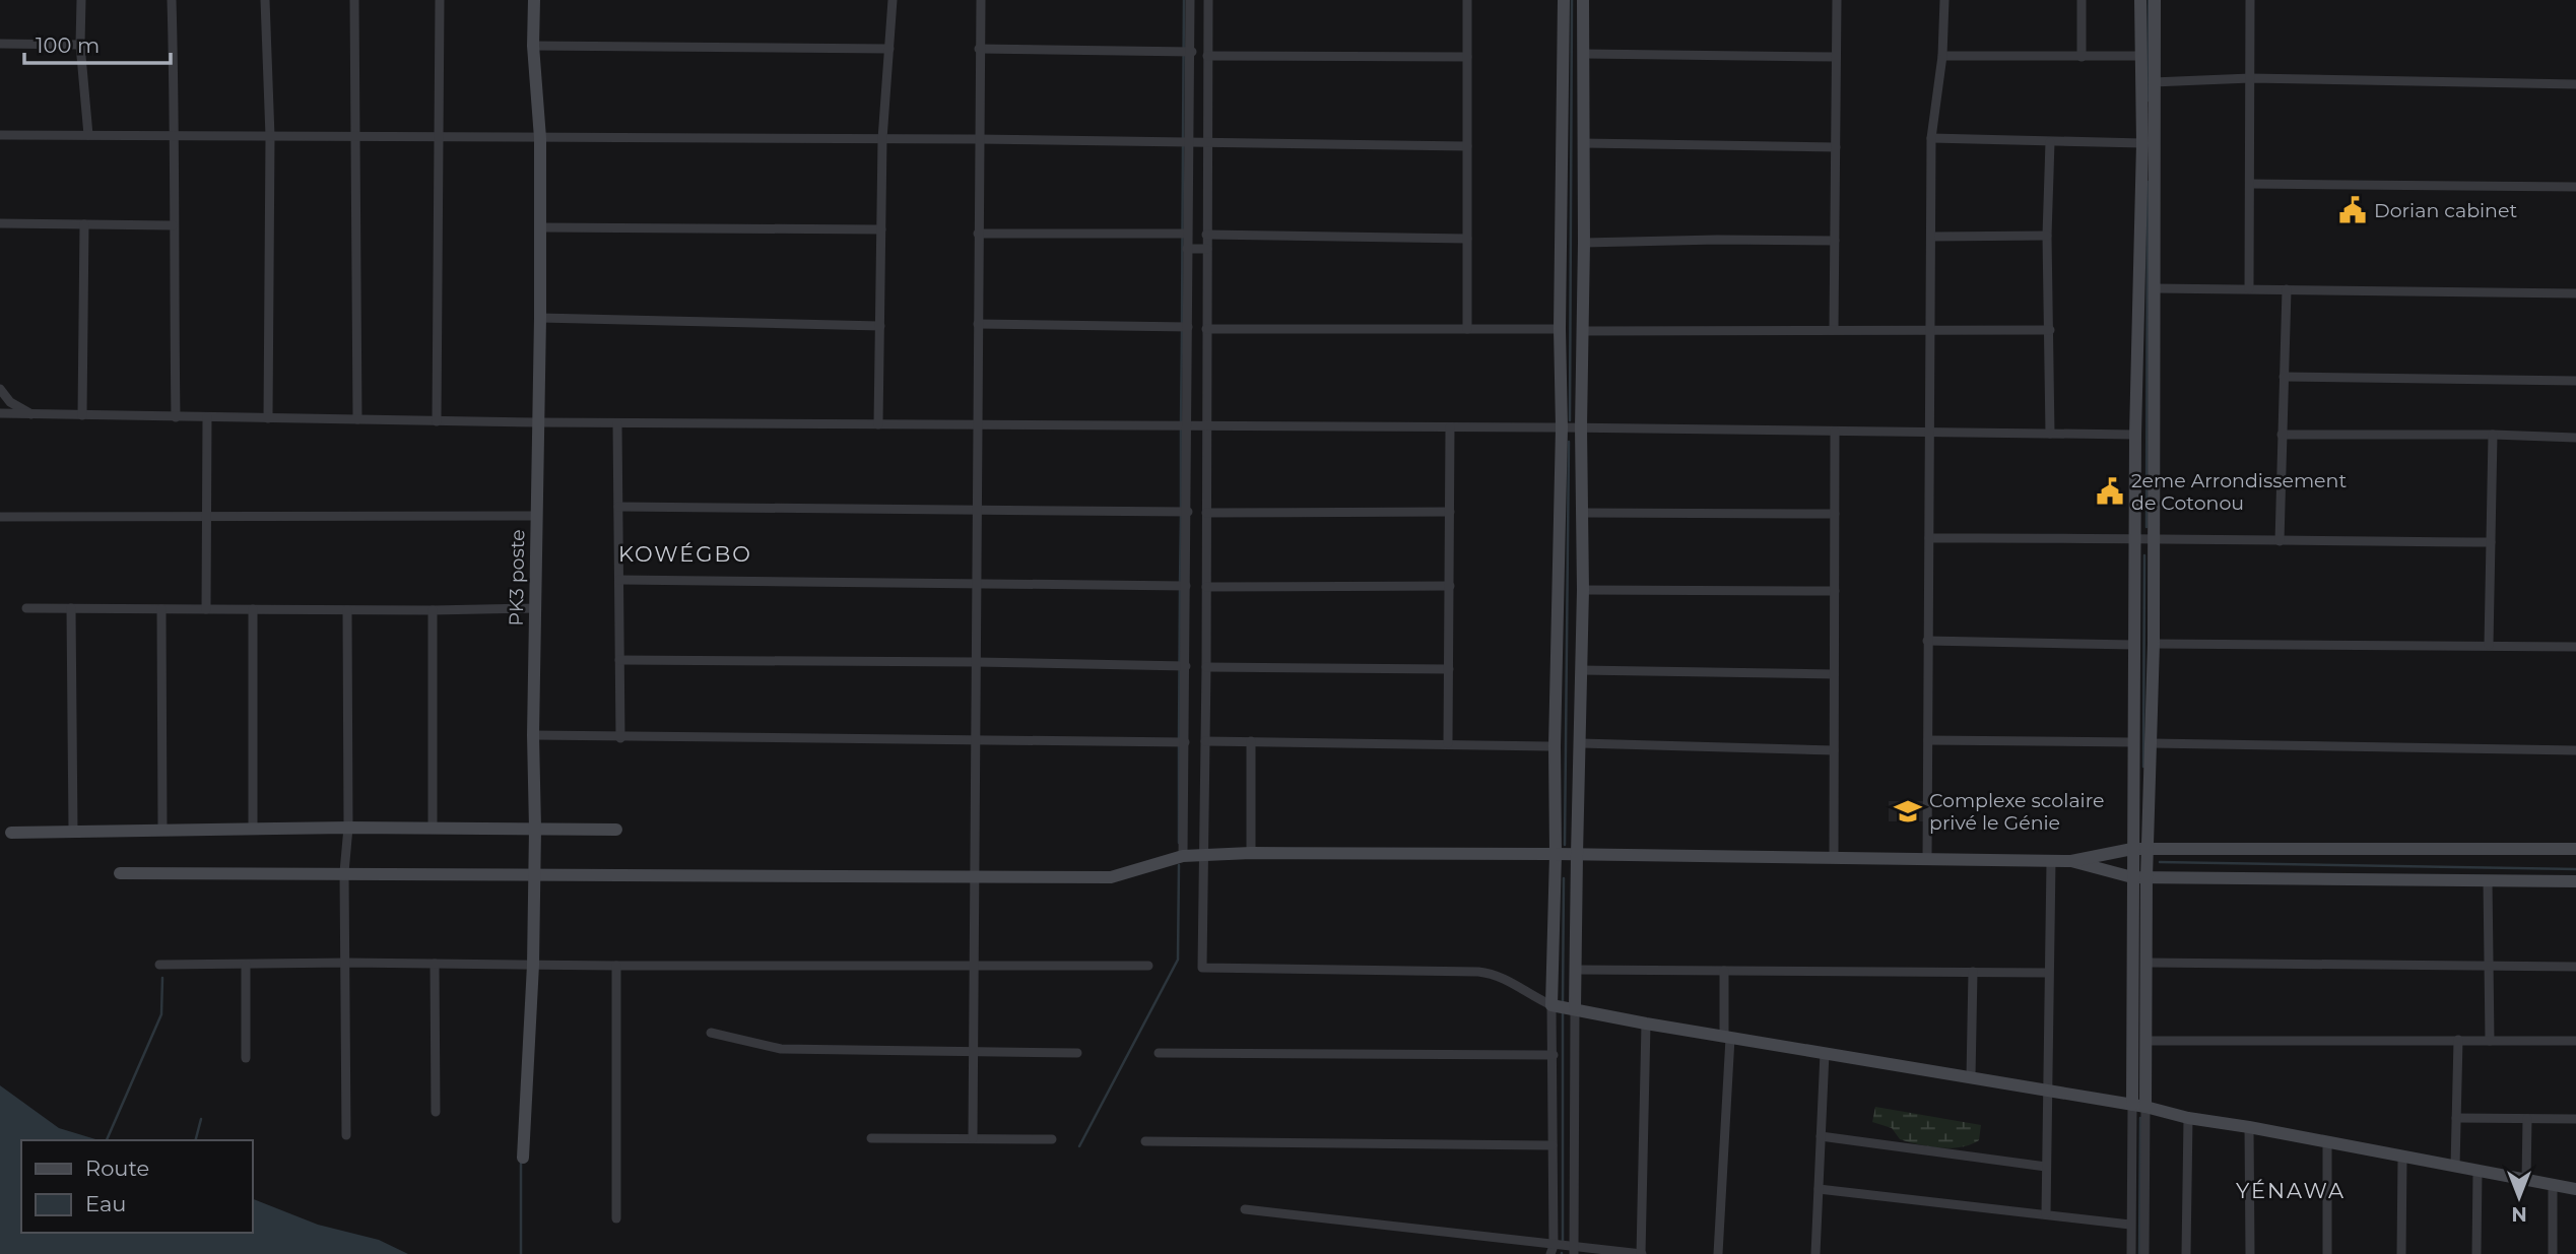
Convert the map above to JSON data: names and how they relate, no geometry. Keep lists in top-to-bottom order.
{
  "streets": {
    "street": ["PK3 poste"]
  },
  "districts": ["KOWÉGBO", "YÉNAWA"],
  "places": {
    "public building": ["Dorian cabinet", "2eme Arrondissement de Cotonou"],
    "school or university": ["Complexe scolaire privé le Génie"]
  },
  "legend": ["Route", "Eau"],
  "scale_bar": "100 m",
  "north": "bottom"
}
